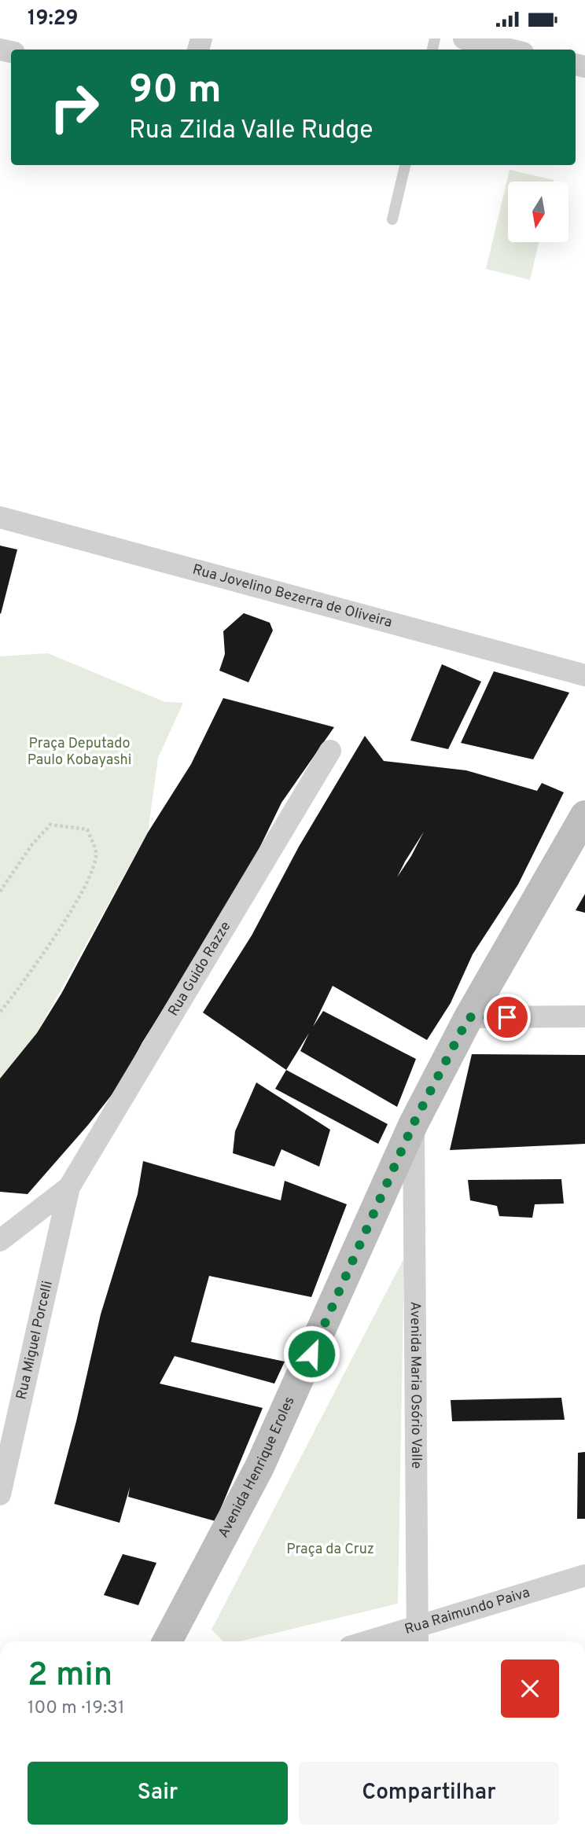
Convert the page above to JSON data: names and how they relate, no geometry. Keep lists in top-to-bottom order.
{
  "streets": {
    "main road": ["Avenida Henrique Eroles"],
    "street": [
      "Rua Jovelino Bezerra de Oliveira",
      "Rua Guido Razze",
      "Rua Miguel Porcelli",
      "Avenida Maria Osório Valle",
      "Rua Raimundo Paiva"
    ]
  },
  "crossings": [
    ["Rua Guido Razze", "Rua Miguel Porcelli"],
    ["Avenida Maria Osório Valle", "Avenida Henrique Eroles"],
    ["Avenida Maria Osório Valle", "Rua Raimundo Paiva"]
  ],
  "parks": ["Praça Deputado Paulo Kobayashi", "Praça da Cruz"],
  "north": "bottom",
  "page": {
    "status": "19:29",
    "turn": ["90 m", "Rua Zilda Valle Rudge"],
    "heading": ["2 min", "100 m · 19:31"],
    "buttons": ["Sair", "Compartilhar"]
  }
}
